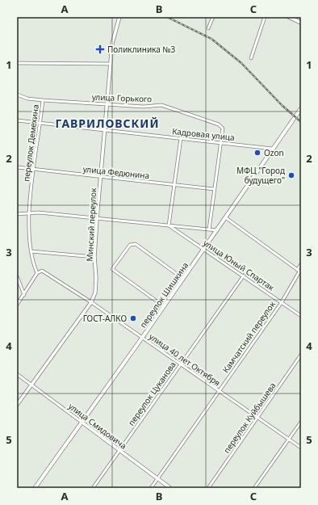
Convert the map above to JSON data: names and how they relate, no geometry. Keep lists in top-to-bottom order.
{
  "streets": {
    "main road": ["переулок Шишкина"],
    "street": [
      "улица Горького",
      "Кадровая улица",
      "переулок Демехина",
      "улица Федюнина",
      "Минский переулок",
      "улица Юный Спартак",
      "Камчатский переулок",
      "улица 40 лет Октября",
      "переулок Цуканова",
      "переулок Куйбышева",
      "улица Смидовича"
    ]
  },
  "crossings": [
    ["улица Горького", "Кадровая улица"],
    ["улица Горького", "переулок Демехина"],
    ["улица Горького", "Минский переулок"],
    ["Кадровая улица", "переулок Демехина"],
    ["Кадровая улица", "Минский переулок"],
    ["Кадровая улица", "переулок Шишкина"],
    ["переулок Демехина", "улица Федюнина"],
    ["переулок Демехина", "улица Юный Спартак"],
    ["переулок Демехина", "улица 40 лет Октября"],
    ["улица Федюнина", "Минский переулок"],
    ["Минский переулок", "улица Юный Спартак"],
    ["Минский переулок", "улица 40 лет Октября"],
    ["Минский переулок", "улица Смидовича"],
    ["улица Юный Спартак", "переулок Шишкина"],
    ["улица Юный Спартак", "Камчатский переулок"],
    ["улица Юный Спартак", "переулок Цуканова"],
    ["переулок Шишкина", "улица 40 лет Октября"],
    ["переулок Шишкина", "улица Смидовича"],
    ["Камчатский переулок", "улица 40 лет Октября"],
    ["Камчатский переулок", "улица Смидовича"],
    ["улица 40 лет Октября", "переулок Цуканова"],
    ["улица 40 лет Октября", "переулок Куйбышева"],
    ["переулок Цуканова", "улица Смидовича"]
  ],
  "districts": ["ГАВРИЛОВСКИЙ"],
  "places": {
    "health": ["Поликлиника №3"],
    "other": ["Ozon", "МФЦ \"Город будущего\"", "ГОСТ-АЛКО"]
  },
  "grid": {
    "columns": ["A", "B", "C"],
    "rows": [
      "1",
      "2",
      "3",
      "4",
      "5"
    ]
  }
}
